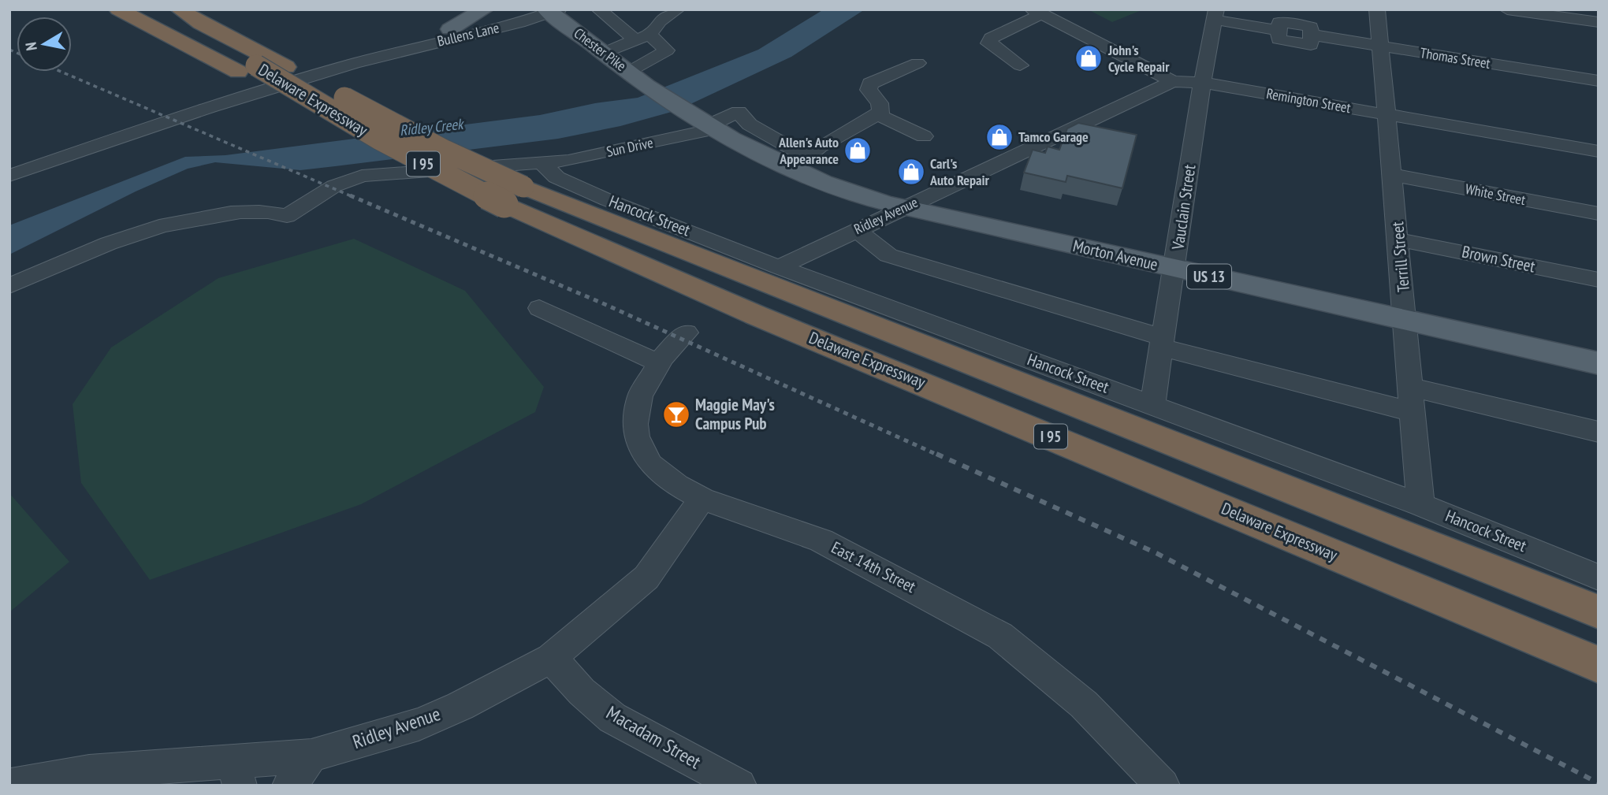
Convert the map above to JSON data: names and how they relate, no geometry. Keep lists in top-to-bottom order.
{
  "streets": {
    "highway": ["Delaware Expressway", "I 95"],
    "main road": ["Chester Pike", "Morton Avenue", "US 13"],
    "street": [
      "Bullens Lane",
      "Thomas Street",
      "Remington Street",
      "Sun Drive",
      "White Street",
      "Vauclain Street",
      "Hancock Street",
      "Ridley Avenue",
      "Terrill Street",
      "Brown Street",
      "East 14th Street",
      "Macadam Street"
    ]
  },
  "crossings": [
    ["Bullens Lane", "Chester Pike"],
    ["Chester Pike", "Morton Avenue"],
    ["Thomas Street", "Vauclain Street"],
    ["Thomas Street", "Terrill Street"],
    ["Remington Street", "Vauclain Street"],
    ["Remington Street", "Ridley Avenue"],
    ["Remington Street", "Terrill Street"],
    ["Sun Drive", "Hancock Street"],
    ["Sun Drive", "Morton Avenue"],
    ["White Street", "Terrill Street"],
    ["Vauclain Street", "Hancock Street"],
    ["Vauclain Street", "Morton Avenue"],
    ["Hancock Street", "Ridley Avenue"],
    ["Hancock Street", "Terrill Street"],
    ["Ridley Avenue", "Morton Avenue"],
    ["Ridley Avenue", "East 14th Street"],
    ["Ridley Avenue", "Macadam Street"],
    ["Morton Avenue", "Terrill Street"],
    ["Terrill Street", "Brown Street"]
  ],
  "water": ["Ridley Creek"],
  "places": {
    "shop": [
      "John's Cycle Repair",
      "Tamco Garage",
      "Allen's Auto Appearance",
      "Carl's Auto Repair"
    ],
    "bar": ["Maggie May's Campus Pub"]
  },
  "north": "left"
}
